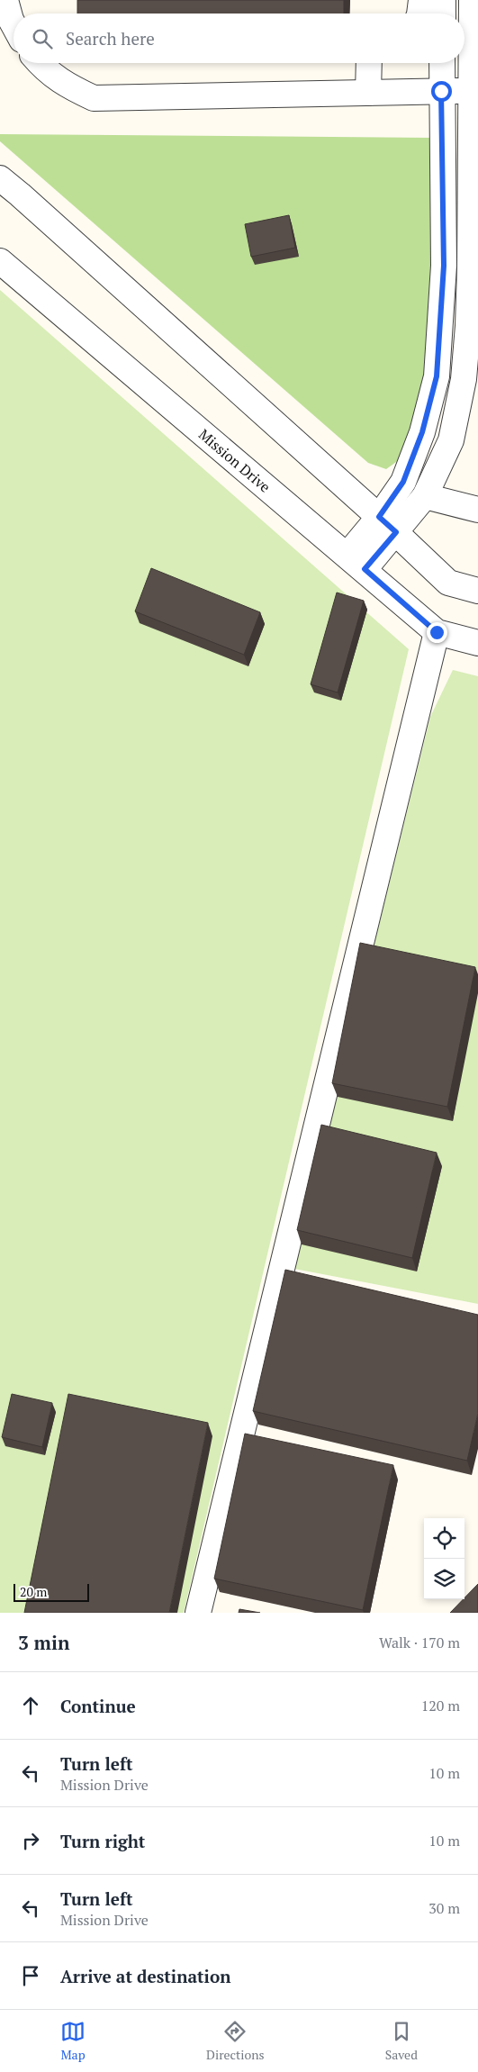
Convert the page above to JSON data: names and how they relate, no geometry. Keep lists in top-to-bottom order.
{
  "streets": {
    "street": ["Mission Drive"]
  },
  "scale_bar": "20 m",
  "page": {
    "search": "Search here",
    "scale": "20 m",
    "heading": ["3 min", "Walk · 170 m"],
    "list": [
      ["Continue", "120 m"],
      ["Turn left", "Mission Drive", "10 m"],
      ["Turn right", "10 m"],
      ["Turn left", "Mission Drive", "30 m"],
      "Arrive at destination"
    ],
    "nav": ["Map", "Directions", "Saved"]
  }
}
